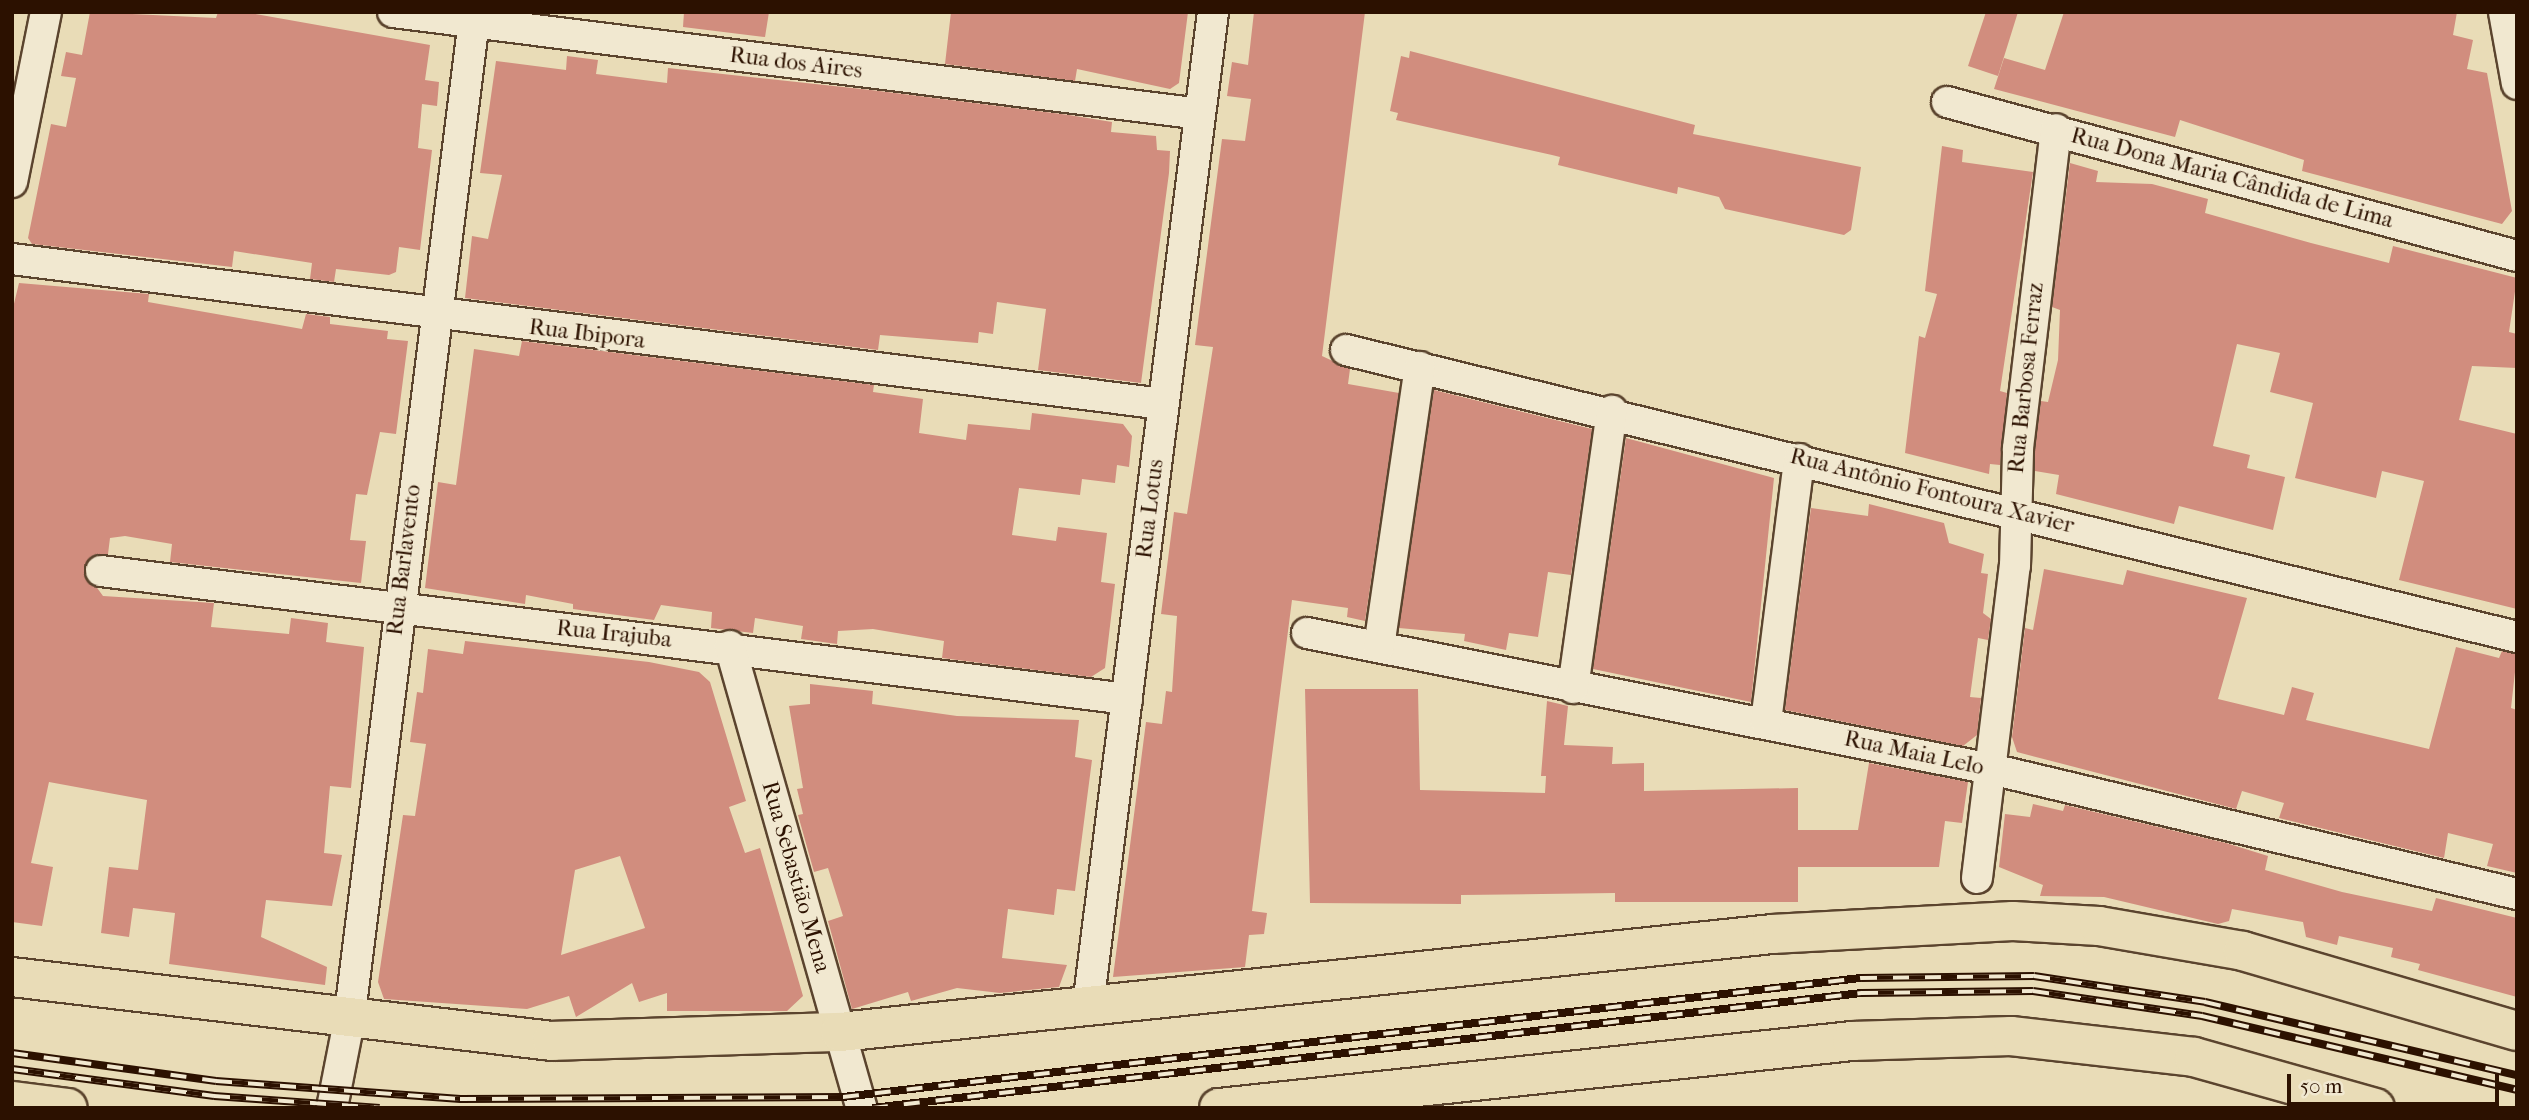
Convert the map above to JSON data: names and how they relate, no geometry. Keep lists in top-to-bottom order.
{
  "streets": {
    "street": [
      "Rua dos Aires",
      "Rua Dona Maria Cândida de Lima",
      "Rua Ibipora",
      "Rua Barbosa Ferraz",
      "Rua Antônio Fontoura Xavier",
      "Rua Lotus",
      "Rua Barlavento",
      "Rua Irajuba",
      "Rua Maia Lelo",
      "Rua Sebastião Mena"
    ]
  },
  "crossings": [
    ["Rua dos Aires", "Rua Lotus"],
    ["Rua dos Aires", "Rua Barlavento"],
    ["Rua Dona Maria Cândida de Lima", "Rua Barbosa Ferraz"],
    ["Rua Ibipora", "Rua Lotus"],
    ["Rua Ibipora", "Rua Barlavento"],
    ["Rua Barbosa Ferraz", "Rua Antônio Fontoura Xavier"],
    ["Rua Barbosa Ferraz", "Rua Maia Lelo"],
    ["Rua Lotus", "Rua Irajuba"],
    ["Rua Barlavento", "Rua Irajuba"],
    ["Rua Irajuba", "Rua Sebastião Mena"]
  ],
  "scale_bar": "50 m"
}
